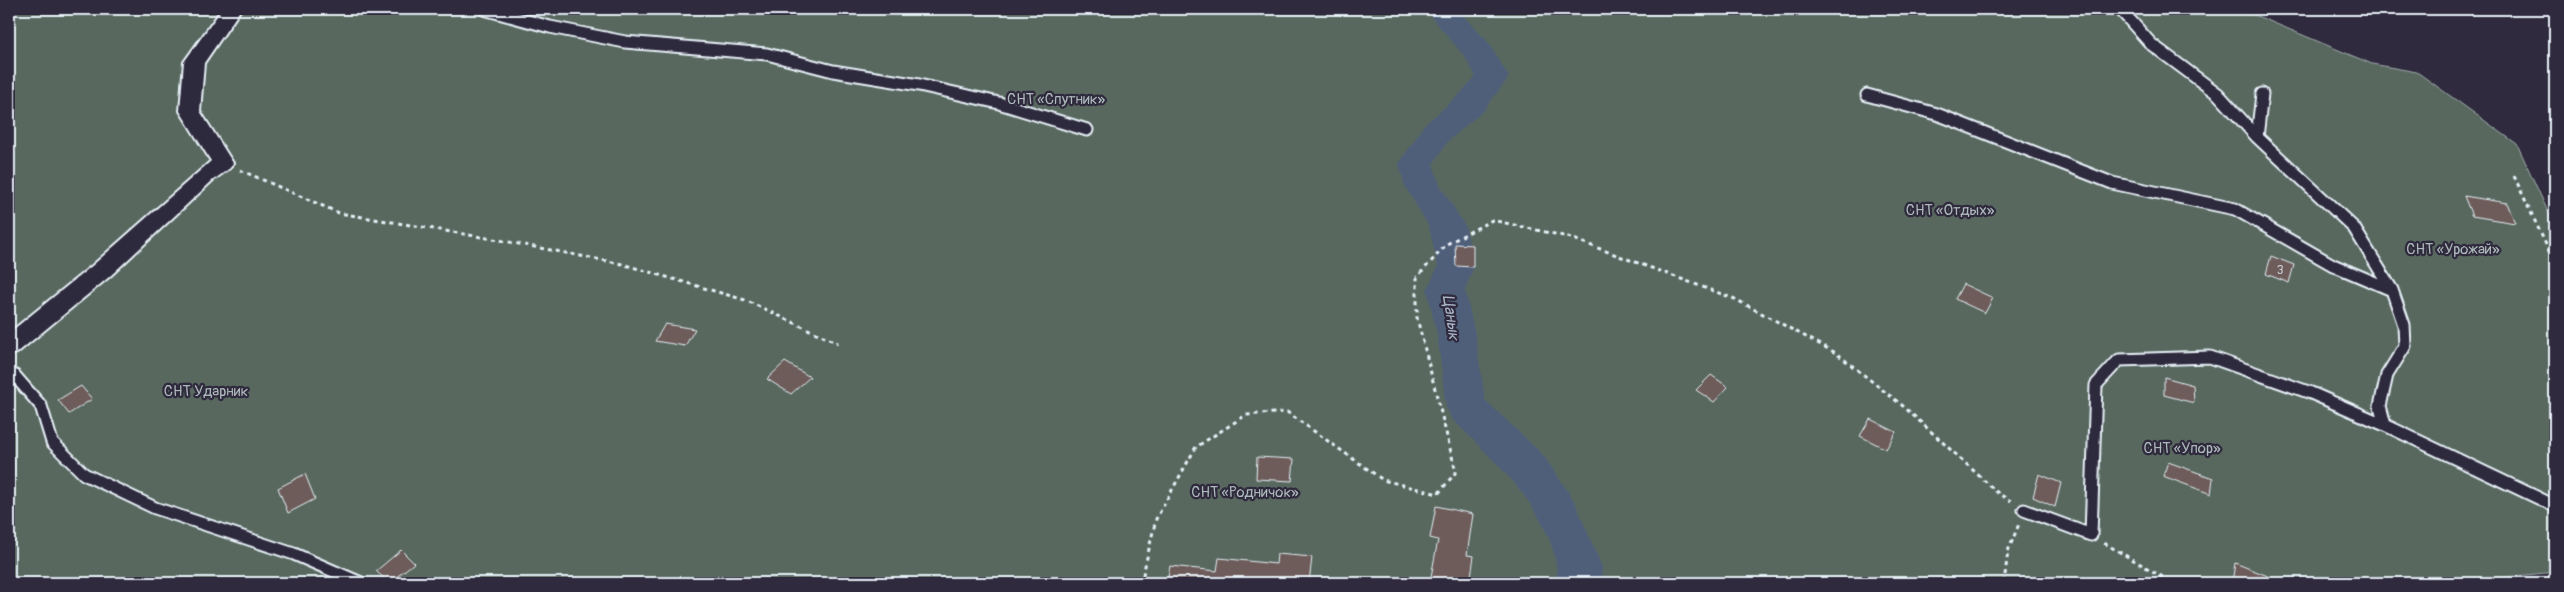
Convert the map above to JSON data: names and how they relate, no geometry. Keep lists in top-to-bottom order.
{
  "water": ["Цанык"],
  "parks": [
    "СНТ «Спутник»",
    "СНТ «Отдых»",
    "СНТ «Урожай»",
    "СНТ Ударник",
    "СНТ «Упор»",
    "СНТ «Родничок»"
  ],
  "house_numbers": ["3"]
}
